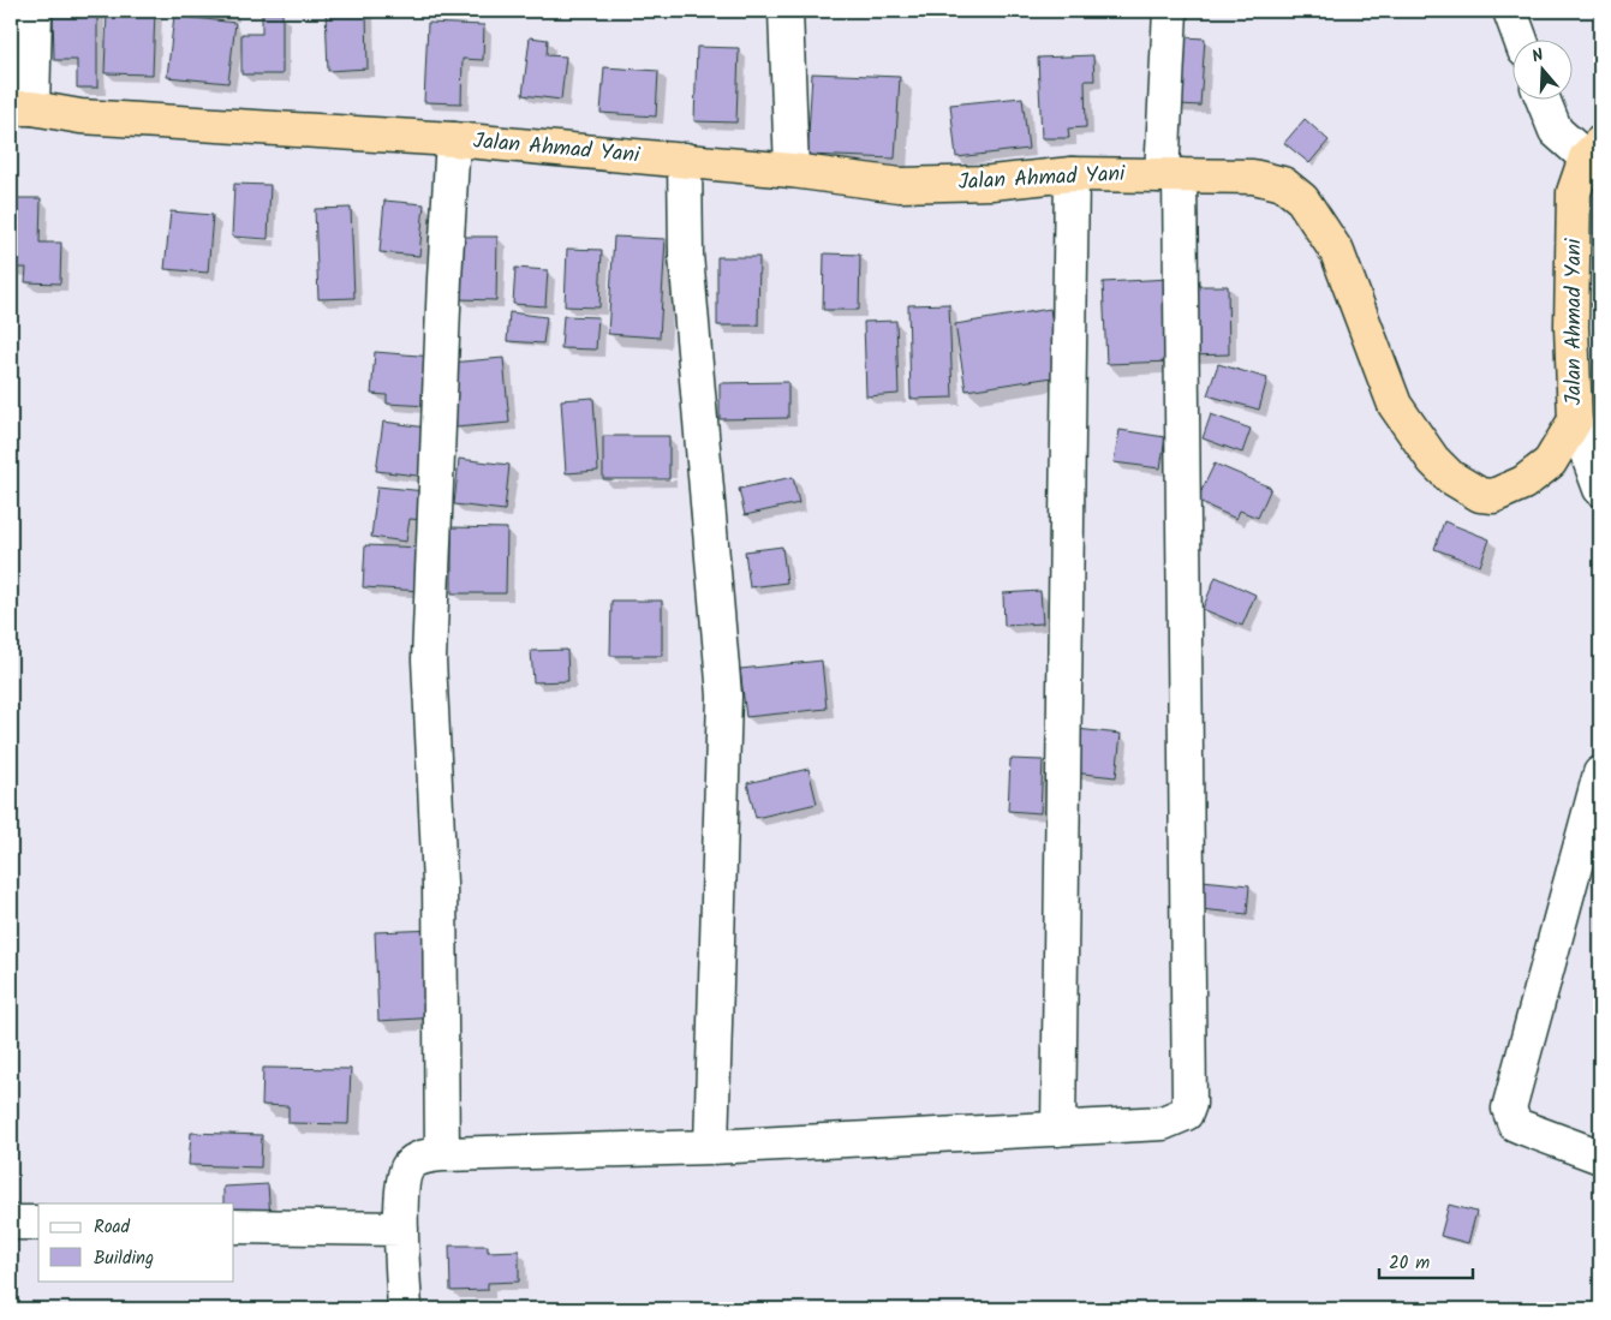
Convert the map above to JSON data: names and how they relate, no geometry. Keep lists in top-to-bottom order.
{
  "streets": {
    "highway": ["Jalan Ahmad Yani"]
  },
  "legend": ["Road", "Building"],
  "scale_bar": "20 m",
  "north": "top"
}
